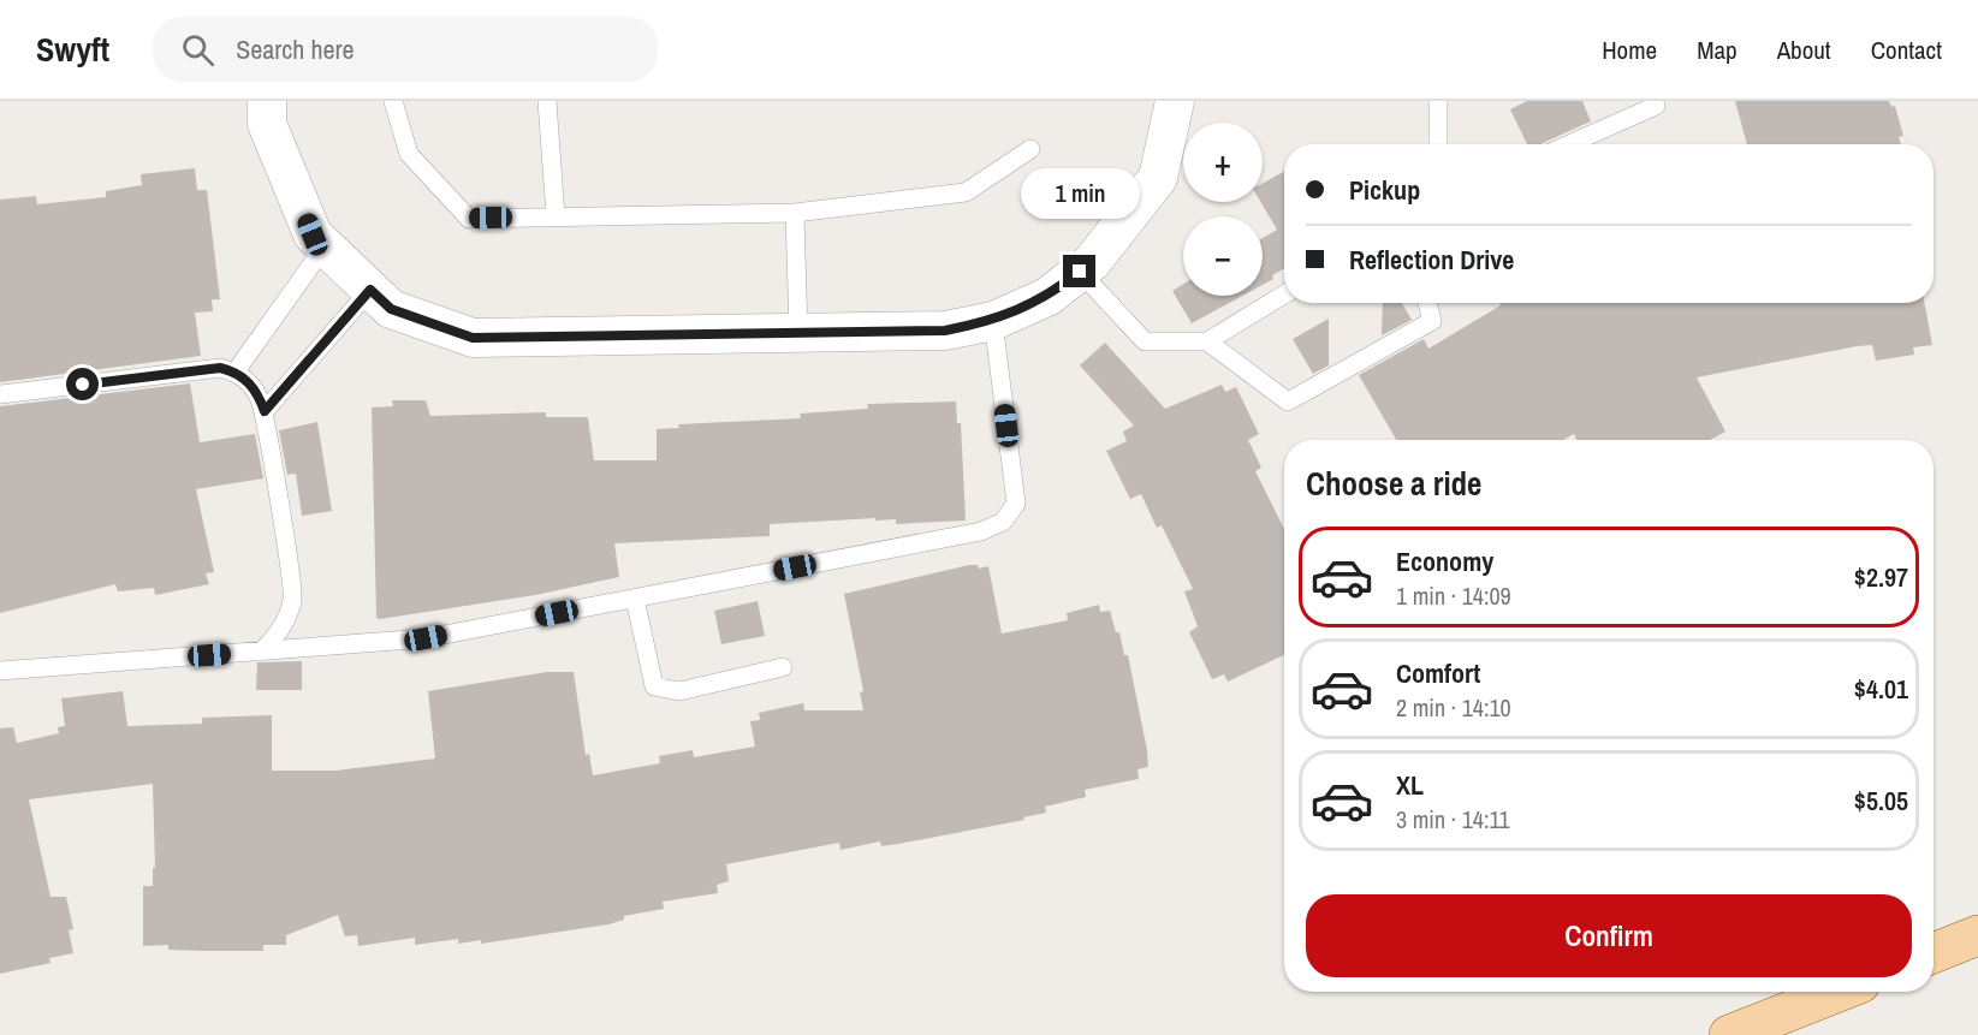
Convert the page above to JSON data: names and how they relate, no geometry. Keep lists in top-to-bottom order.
{
  "page": {
    "header": "Swyft",
    "search": "Search here",
    "nav": [
      "Home",
      "Map",
      "About",
      "Contact"
    ],
    "map_buttons": ["+", "−"],
    "banner": ["Pickup", "Reflection Drive"],
    "bubble": "1 min",
    "heading": "Choose a ride",
    "list": [
      {
        "name": "Economy",
        "note": "1 min · 14:09",
        "value": "$2.97"
      },
      {
        "name": "Comfort",
        "note": "2 min · 14:10",
        "value": "$4.01"
      },
      {
        "name": "XL",
        "note": "3 min · 14:11",
        "value": "$5.05"
      }
    ],
    "buttons": "Confirm"
  }
}
